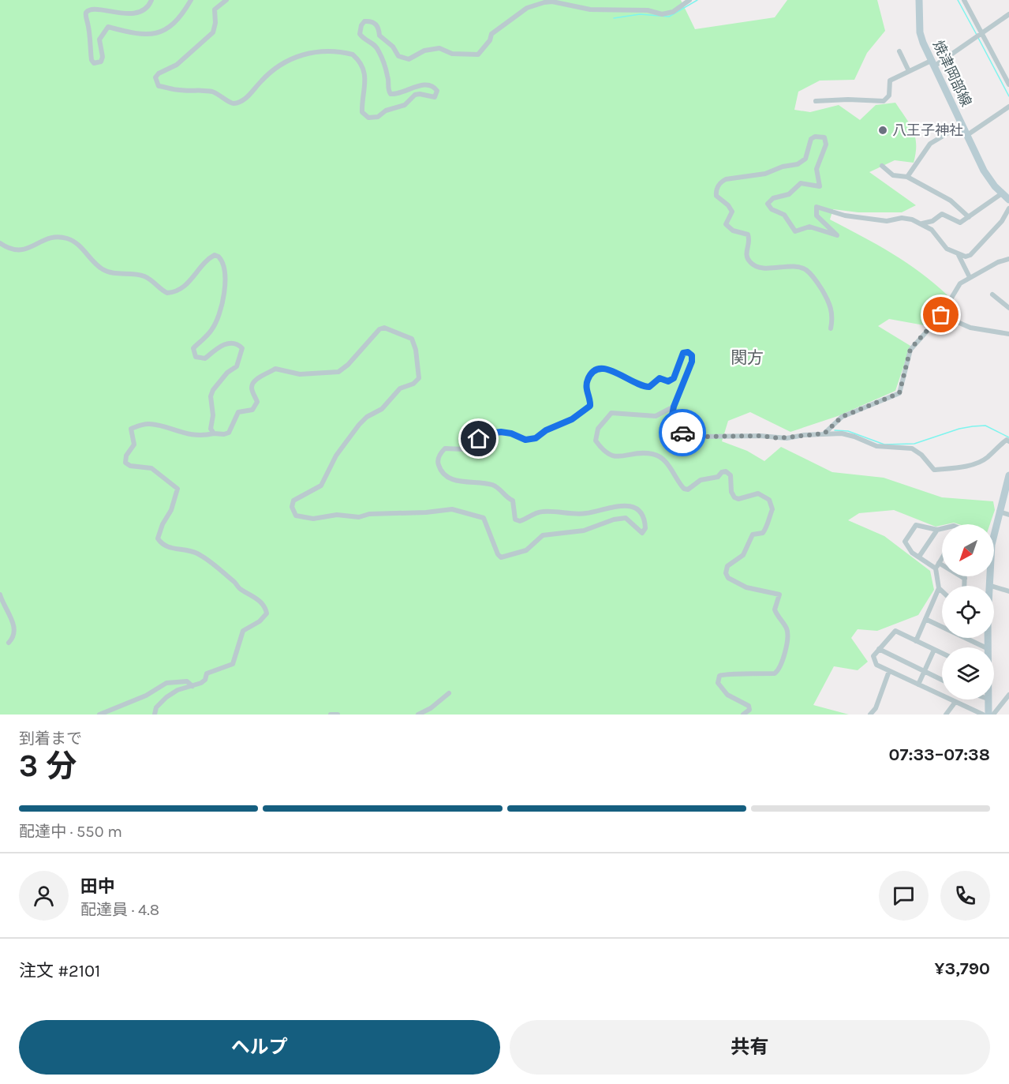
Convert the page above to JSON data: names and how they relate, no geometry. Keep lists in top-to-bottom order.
{
  "streets": {
    "main road": ["焼津岡部線"]
  },
  "districts": ["関方"],
  "places": ["八王子神社"],
  "north": "bottom left",
  "page": {
    "heading": ["3 分", "到着まで", "07:33–07:38"],
    "panel": [
      "田中",
      "配達員 · 4.8",
      "注文 #2101",
      "¥3,790"
    ],
    "bar": "配達中 · 550 m",
    "buttons": ["ヘルプ", "共有"]
  }
}
